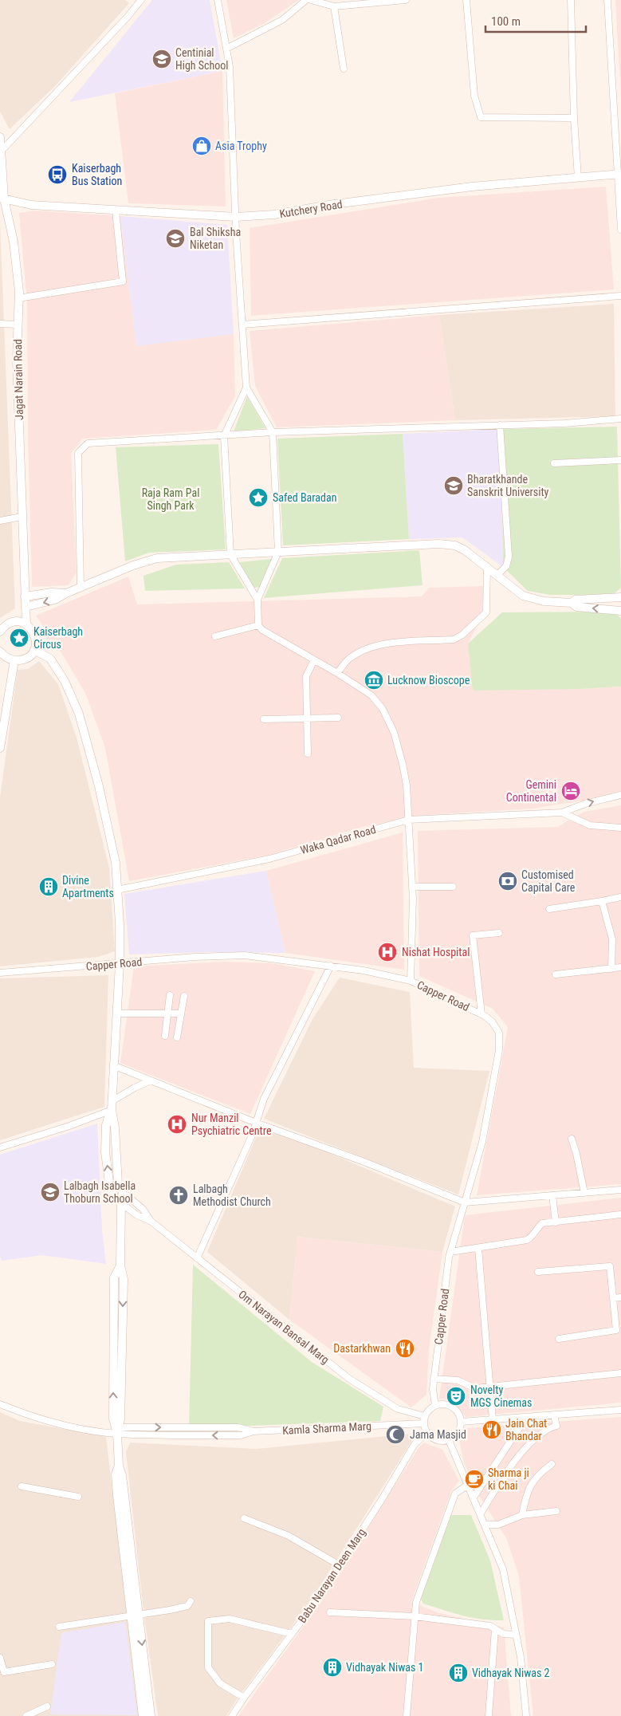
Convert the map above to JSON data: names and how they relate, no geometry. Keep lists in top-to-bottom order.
{
  "streets": {
    "street": [
      "Kutchery Road",
      "Jagat Narain Road",
      "Waka Qadar Road",
      "Capper Road",
      "Om Narayan Bansal Marg",
      "Kamla Sharma Marg",
      "Babu Narayan Deen Marg"
    ]
  },
  "crossings": [
    ["Kutchery Road", "Jagat Narain Road"],
    ["Capper Road", "Om Narayan Bansal Marg"],
    ["Capper Road", "Kamla Sharma Marg"],
    ["Capper Road", "Babu Narayan Deen Marg"],
    ["Om Narayan Bansal Marg", "Kamla Sharma Marg"],
    ["Om Narayan Bansal Marg", "Babu Narayan Deen Marg"],
    ["Kamla Sharma Marg", "Babu Narayan Deen Marg"]
  ],
  "parks": ["Raja Ram Pal Singh Park"],
  "places": {
    "school or university": [
      "Centinial High School",
      "Bal Shiksha Niketan",
      "Bharatkhande Sanskrit University",
      "Lalbagh Isabella Thoburn School"
    ],
    "shop": ["Asia Trophy"],
    "bus stop": ["Kaiserbagh Bus Station"],
    "place": ["Safed Baradan", "Kaiserbagh Circus"],
    "museum": ["Lucknow Bioscope"],
    "hotel": ["Gemini Continental"],
    "bank": ["Customised Capital Care"],
    "building": ["Divine Apartments", "Vidhayak Niwas 1", "Vidhayak Niwas 2"],
    "hospital": ["Nishat Hospital", "Nur Manzil Psychiatric Centre"],
    "church": ["Lalbagh Methodist Church"],
    "restaurant": ["Dastarkhwan", "Jain Chat Bhandar"],
    "theatre": ["Novelty MGS Cinemas"],
    "mosque": ["Jama Masjid"],
    "cafe": ["Sharma ji ki Chai"]
  },
  "scale_bar": "100 m"
}
